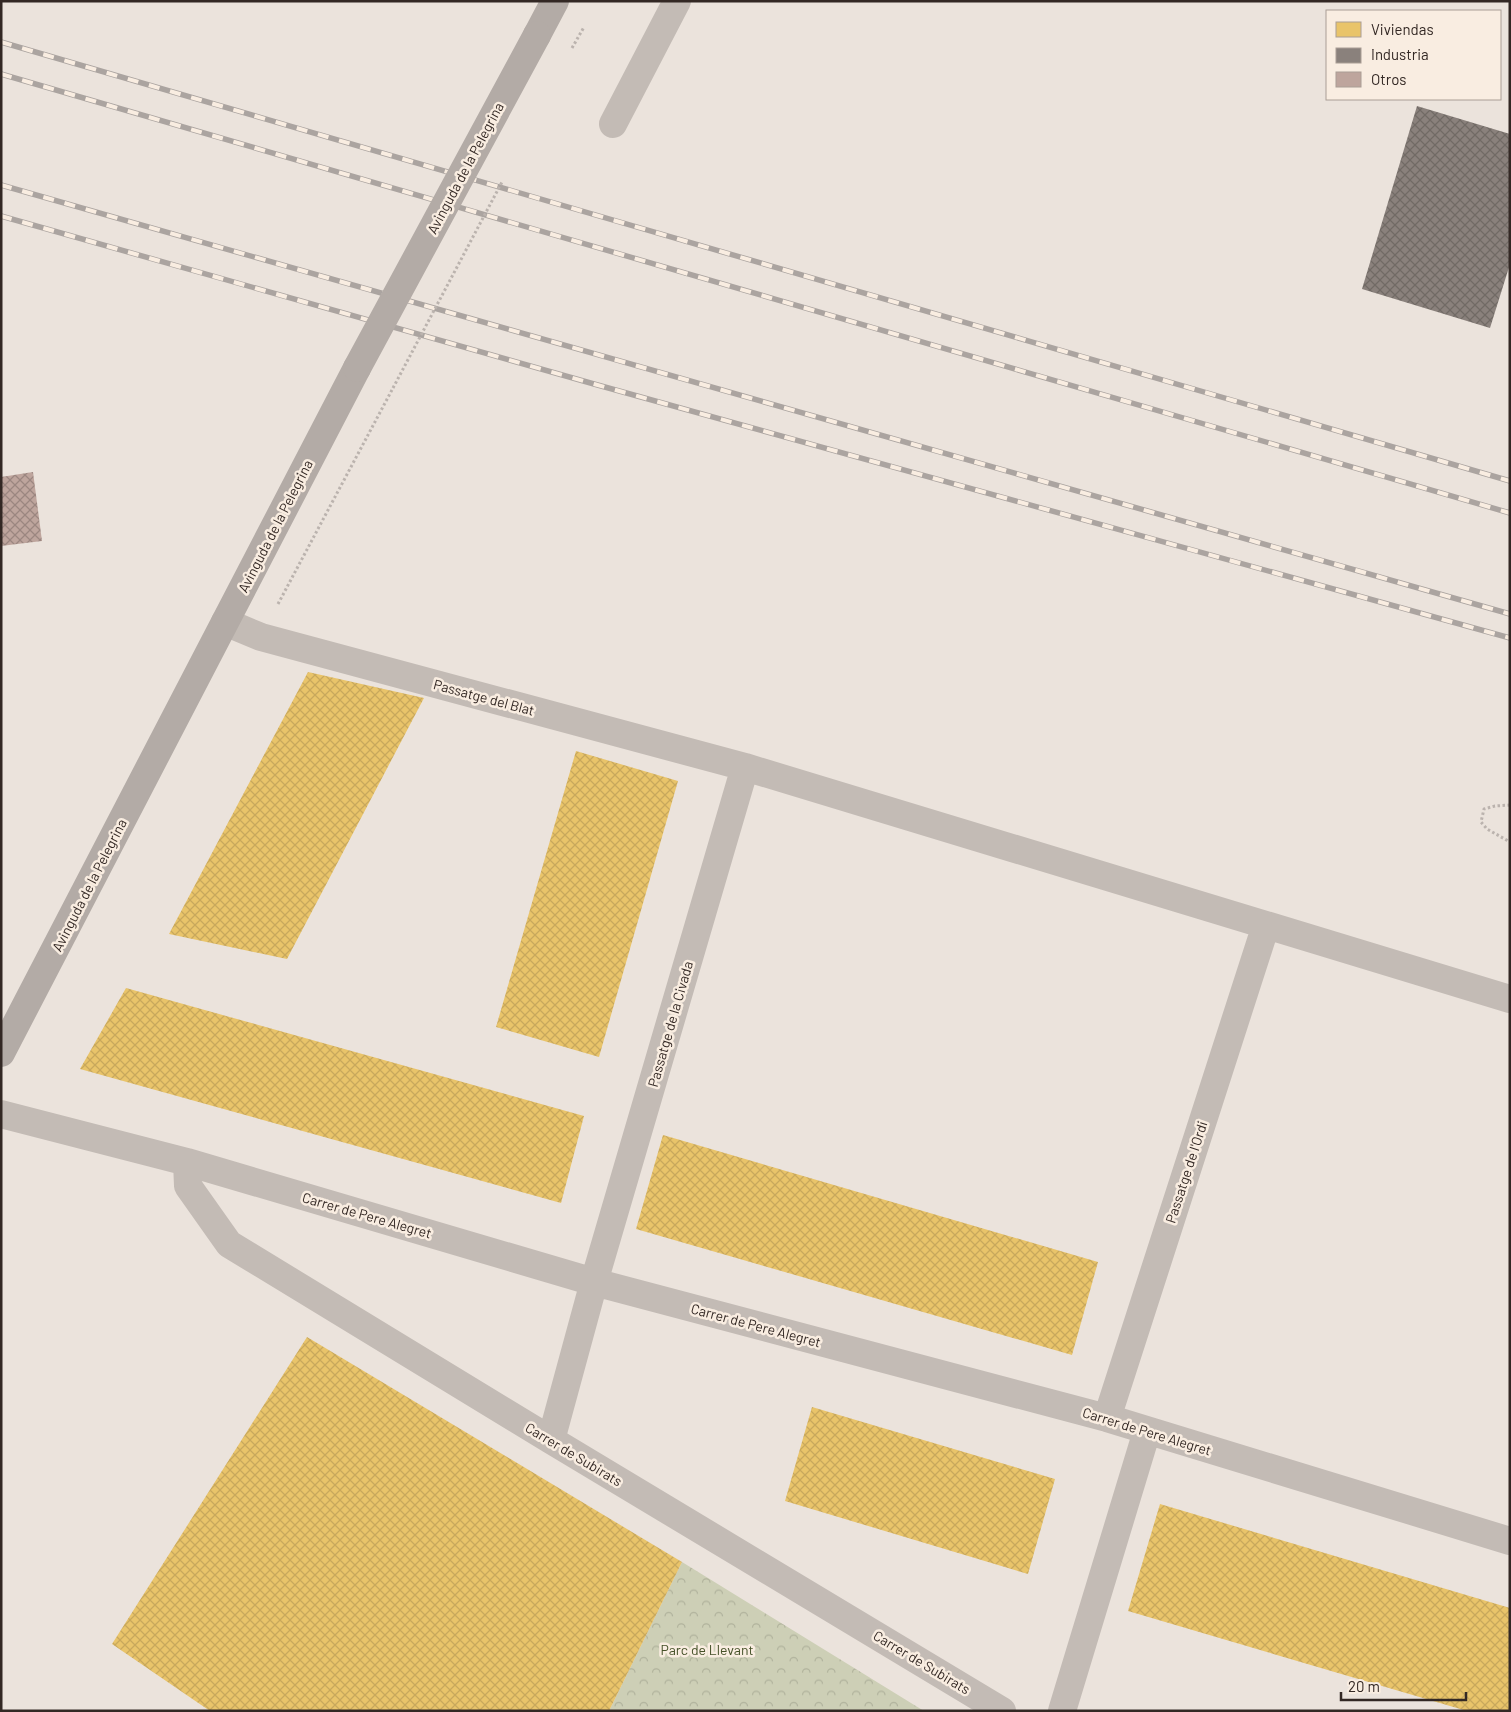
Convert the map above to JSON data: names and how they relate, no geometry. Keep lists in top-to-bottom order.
{
  "streets": {
    "street": [
      "Avinguda de la Pelegrina",
      "Passatge del Blat",
      "Passatge de la Civada",
      "Passatge de l'Ordi",
      "Carrer de Pere Alegret",
      "Carrer de Subirats"
    ]
  },
  "crossings": [
    ["Avinguda de la Pelegrina", "Passatge del Blat"],
    ["Passatge del Blat", "Passatge de la Civada"],
    ["Passatge del Blat", "Passatge de l'Ordi"],
    ["Passatge de la Civada", "Carrer de Pere Alegret"],
    ["Passatge de la Civada", "Carrer de Subirats"],
    ["Passatge de l'Ordi", "Carrer de Pere Alegret"],
    ["Carrer de Pere Alegret", "Carrer de Subirats"]
  ],
  "parks": ["Parc de Llevant"],
  "legend": ["Viviendas", "Industria", "Otros"],
  "scale_bar": "20 m"
}
